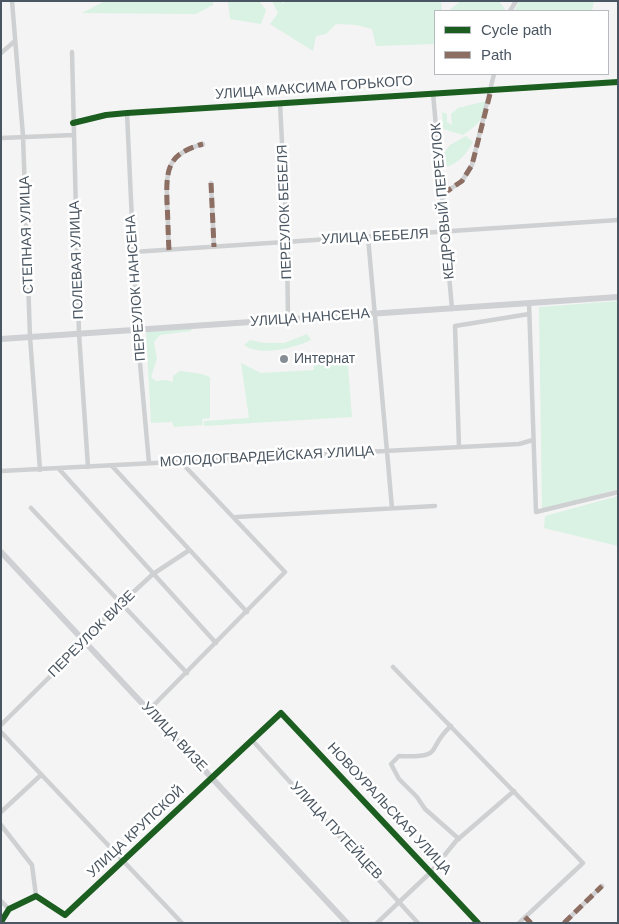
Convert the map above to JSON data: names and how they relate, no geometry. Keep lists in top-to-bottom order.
{
  "streets": {
    "main road": ["УЛИЦА НАНСЕНА", "УЛИЦА ВИЗЕ"],
    "street": [
      "УЛИЦА МАКСИМА ГОРЬКОГО",
      "КЕДРОВЫЙ ПЕРЕУЛОК",
      "ПЕРЕУЛОК БЕБЕЛЯ",
      "СТЕПНАЯ УЛИЦА",
      "УЛИЦА БЕБЕЛЯ",
      "ПОЛЕВАЯ УЛИЦА",
      "ПЕРЕУЛОК НАНСЕНА",
      "МОЛОДОГВАРДЕЙСКАЯ УЛИЦА",
      "ПЕРЕУЛОК ВИЗЕ",
      "НОВОУРАЛЬСКАЯ УЛИЦА",
      "УЛИЦА ПУТЕЙЦЕВ",
      "УЛИЦА КРУПСКОЙ"
    ]
  },
  "crossings": [
    ["УЛИЦА МАКСИМА ГОРЬКОГО", "КЕДРОВЫЙ ПЕРЕУЛОК"],
    ["УЛИЦА МАКСИМА ГОРЬКОГО", "ПЕРЕУЛОК БЕБЕЛЯ"],
    ["УЛИЦА МАКСИМА ГОРЬКОГО", "ПОЛЕВАЯ УЛИЦА"],
    ["УЛИЦА МАКСИМА ГОРЬКОГО", "ПЕРЕУЛОК НАНСЕНА"],
    ["КЕДРОВЫЙ ПЕРЕУЛОК", "УЛИЦА БЕБЕЛЯ"],
    ["КЕДРОВЫЙ ПЕРЕУЛОК", "УЛИЦА НАНСЕНА"],
    ["ПЕРЕУЛОК БЕБЕЛЯ", "УЛИЦА БЕБЕЛЯ"],
    ["ПЕРЕУЛОК БЕБЕЛЯ", "УЛИЦА НАНСЕНА"],
    ["СТЕПНАЯ УЛИЦА", "УЛИЦА НАНСЕНА"],
    ["СТЕПНАЯ УЛИЦА", "МОЛОДОГВАРДЕЙСКАЯ УЛИЦА"],
    ["УЛИЦА БЕБЕЛЯ", "ПЕРЕУЛОК НАНСЕНА"],
    ["ПОЛЕВАЯ УЛИЦА", "УЛИЦА НАНСЕНА"],
    ["ПОЛЕВАЯ УЛИЦА", "МОЛОДОГВАРДЕЙСКАЯ УЛИЦА"],
    ["ПЕРЕУЛОК НАНСЕНА", "УЛИЦА НАНСЕНА"],
    ["ПЕРЕУЛОК НАНСЕНА", "МОЛОДОГВАРДЕЙСКАЯ УЛИЦА"],
    ["ПЕРЕУЛОК ВИЗЕ", "УЛИЦА ВИЗЕ"],
    ["УЛИЦА ВИЗЕ", "УЛИЦА КРУПСКОЙ"],
    ["НОВОУРАЛЬСКАЯ УЛИЦА", "УЛИЦА КРУПСКОЙ"],
    ["УЛИЦА ПУТЕЙЦЕВ", "УЛИЦА КРУПСКОЙ"]
  ],
  "places": ["Интернат"],
  "legend": ["Cycle path", "Path"]
}
